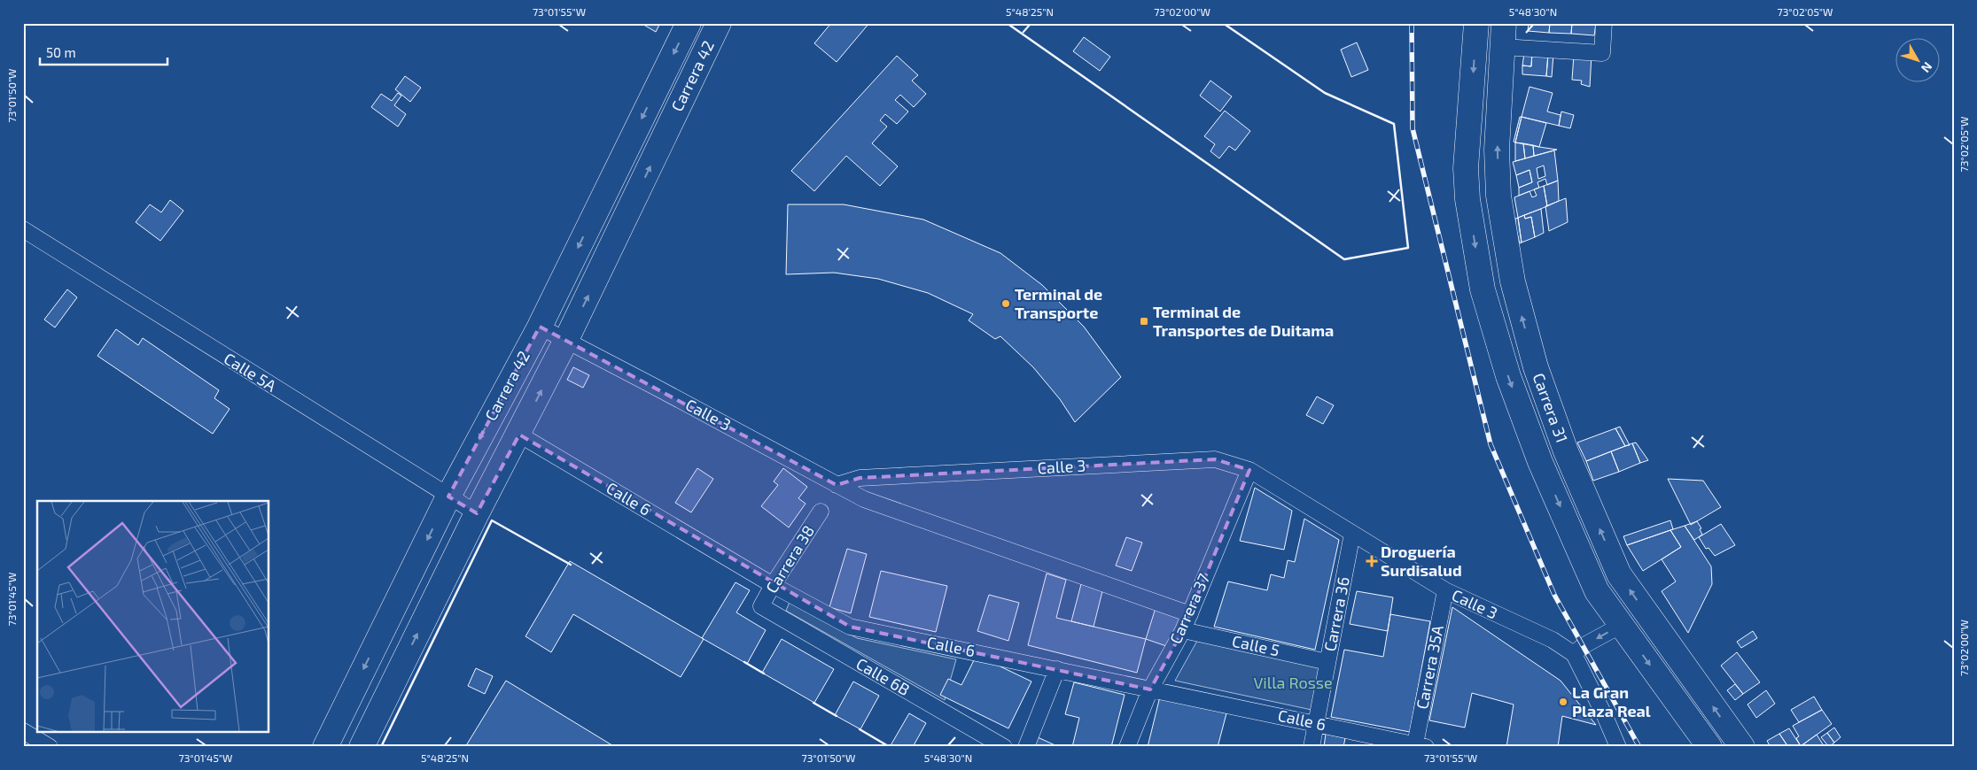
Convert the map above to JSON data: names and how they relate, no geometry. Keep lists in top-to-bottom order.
{
  "streets": {
    "highway": ["Carrera 42", "Carrera 31"],
    "street": [
      "Calle 5A",
      "Calle 3",
      "Calle 6",
      "Carrera 38",
      "Carrera 37",
      "Carrera 36",
      "Calle 5",
      "Carrera 35A",
      "Calle 6B"
    ]
  },
  "crossings": [
    ["Carrera 42", "Calle 5A"],
    ["Carrera 42", "Calle 3"],
    ["Carrera 42", "Calle 6"],
    ["Calle 3", "Carrera 37"],
    ["Calle 3", "Carrera 36"],
    ["Calle 3", "Carrera 35A"],
    ["Calle 6", "Carrera 38"],
    ["Calle 6", "Carrera 37"],
    ["Calle 6", "Carrera 36"],
    ["Calle 6", "Carrera 35A"],
    ["Carrera 38", "Calle 6B"],
    ["Carrera 37", "Calle 5"],
    ["Carrera 36", "Calle 5"]
  ],
  "parks": ["Villa Rosse"],
  "places": {
    "other": ["Terminal de Transporte", "La Gran Plaza Real"],
    "transit": ["Terminal de Transportes de Duitama"],
    "health": ["Droguería Surdisalud"]
  },
  "scale_bar": "50 m",
  "north": "bottom right",
  "coordinates": [
    "73°01'55\"W",
    "5°48'25\"N",
    "73°02'00\"W",
    "5°48'30\"N",
    "73°02'05\"W",
    "73°01'50\"W",
    "73°01'45\"W"
  ]
}
